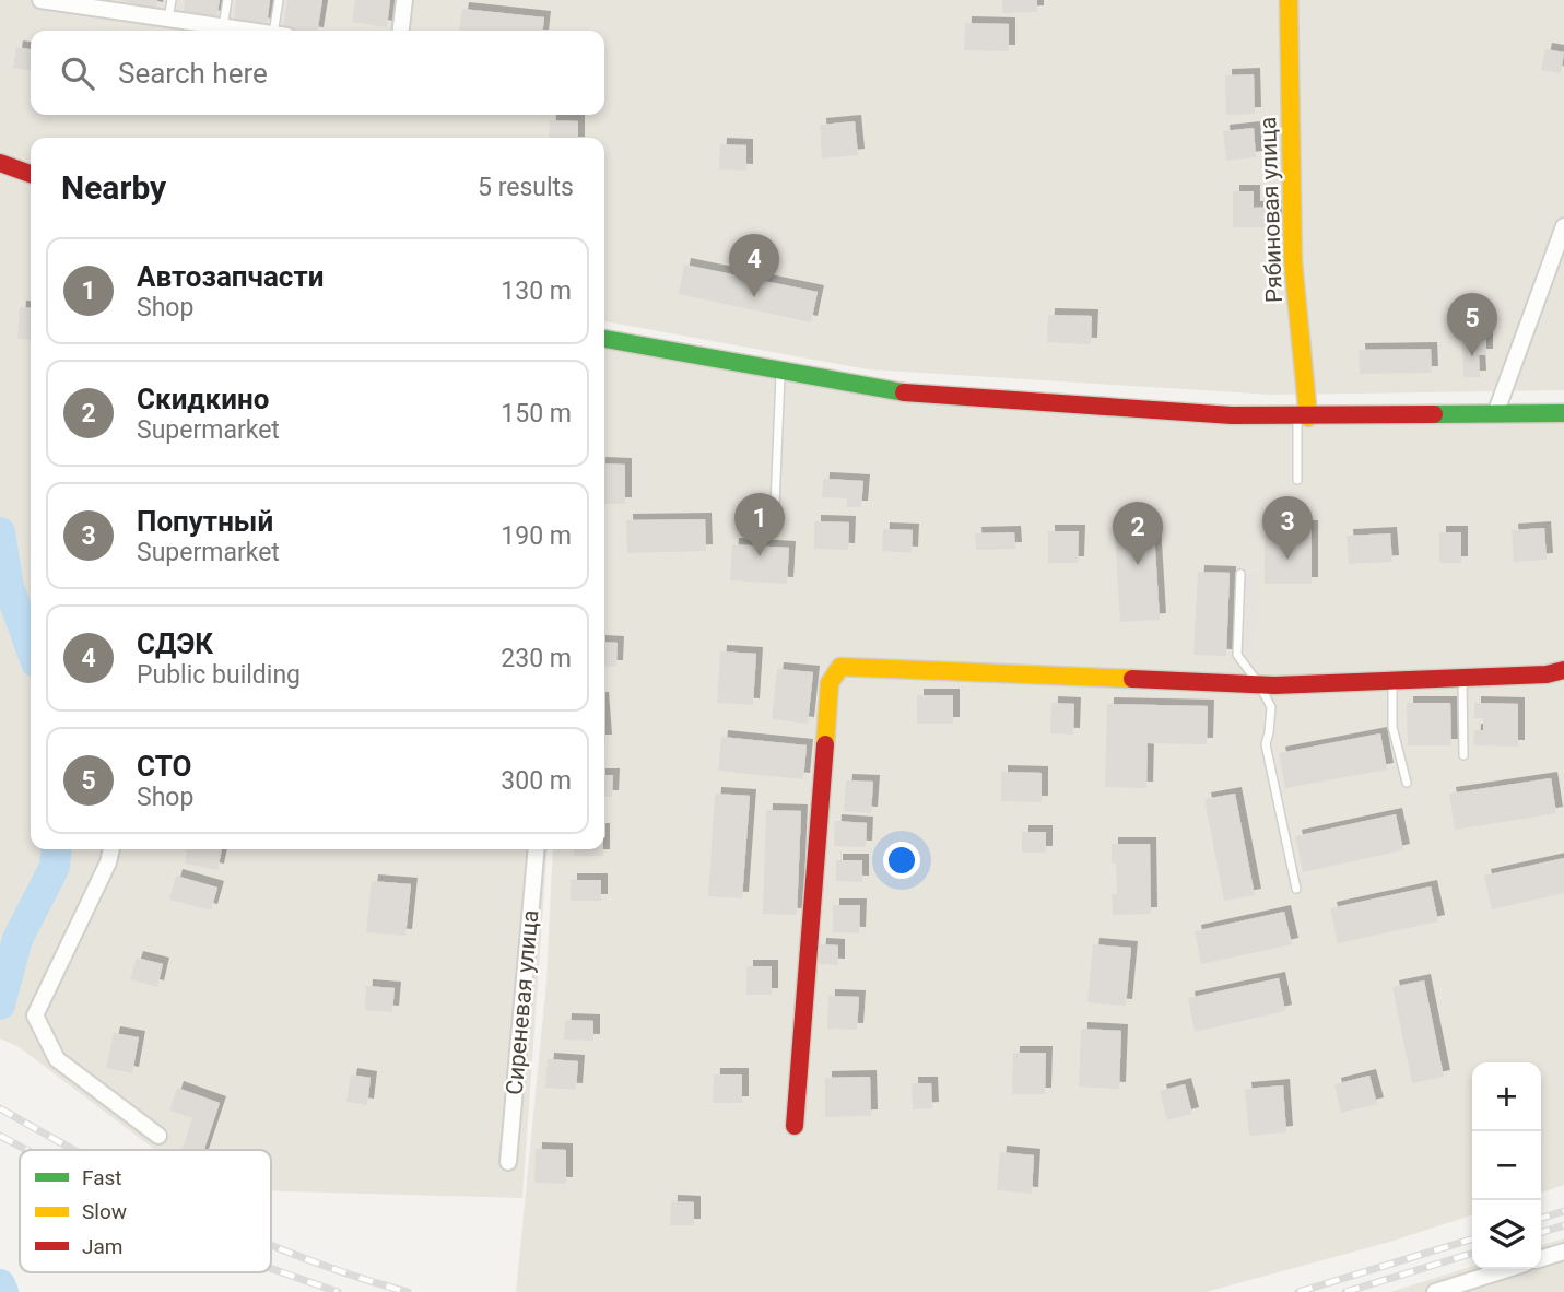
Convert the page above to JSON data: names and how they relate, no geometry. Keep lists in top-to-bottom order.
{
  "streets": {
    "street": ["Рябиновая улица", "Сиреневая улица"]
  },
  "legend": ["Fast", "Slow", "Jam"],
  "page": {
    "search": "Search here",
    "heading": ["Nearby", "5 results"],
    "pins": [
      "4",
      "5",
      "1",
      "3",
      "2"
    ],
    "list": [
      {
        "mark": "1",
        "name": "Автозапчасти",
        "note": "Shop",
        "value": "130 m"
      },
      {
        "mark": "2",
        "name": "Скидкино",
        "note": "Supermarket",
        "value": "150 m"
      },
      {
        "mark": "3",
        "name": "Попутный",
        "note": "Supermarket",
        "value": "190 m"
      },
      {
        "mark": "4",
        "name": "СДЭК",
        "note": "Public building",
        "value": "230 m"
      },
      {
        "mark": "5",
        "name": "СТО",
        "note": "Shop",
        "value": "300 m"
      }
    ],
    "map_buttons": ["+", "−"]
  }
}
